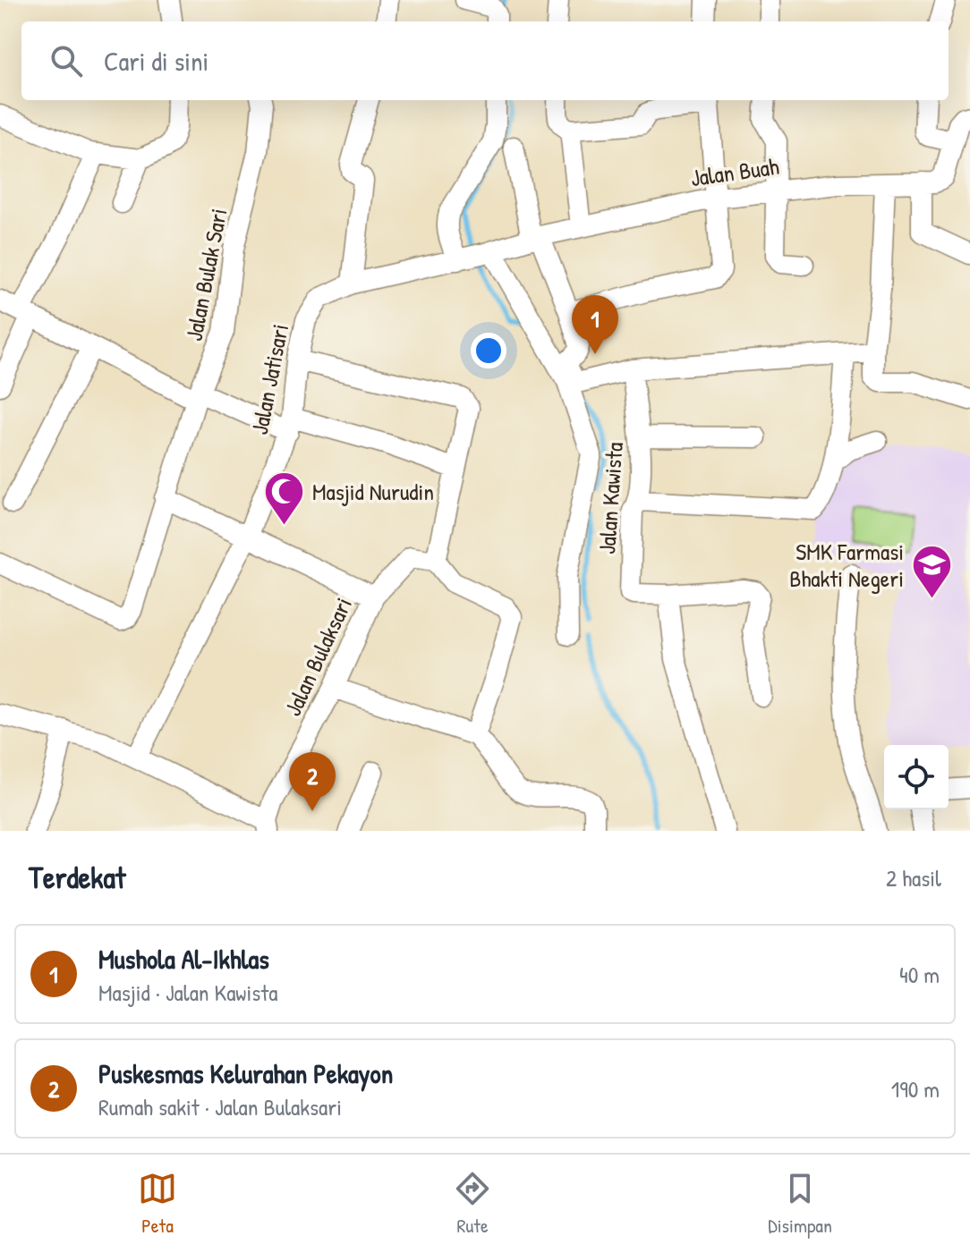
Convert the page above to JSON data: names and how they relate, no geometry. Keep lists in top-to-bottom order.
{
  "streets": {
    "street": [
      "Jalan Buah",
      "Jalan Bulak Sari",
      "Jalan Jatisari",
      "Jalan Kawista",
      "Jalan Bulaksari"
    ]
  },
  "crossings": [
    ["Jalan Buah", "Jalan Jatisari"],
    ["Jalan Bulak Sari", "Jalan Bulaksari"],
    ["Jalan Jatisari", "Jalan Bulaksari"]
  ],
  "places": {
    "mosque": ["Masjid Nurudin"],
    "school or university": ["SMK Farmasi Bhakti Negeri"]
  },
  "page": {
    "search": "Cari di sini",
    "pins": ["1", "2"],
    "heading": ["Terdekat", "2 hasil"],
    "list": [
      {
        "mark": "1",
        "name": "Mushola Al-Ikhlas",
        "note": "Masjid · Jalan Kawista",
        "value": "40 m"
      },
      {
        "mark": "2",
        "name": "Puskesmas Kelurahan Pekayon",
        "note": "Rumah sakit · Jalan Bulaksari",
        "value": "190 m"
      }
    ],
    "nav": ["Peta", "Rute", "Disimpan"]
  }
}
